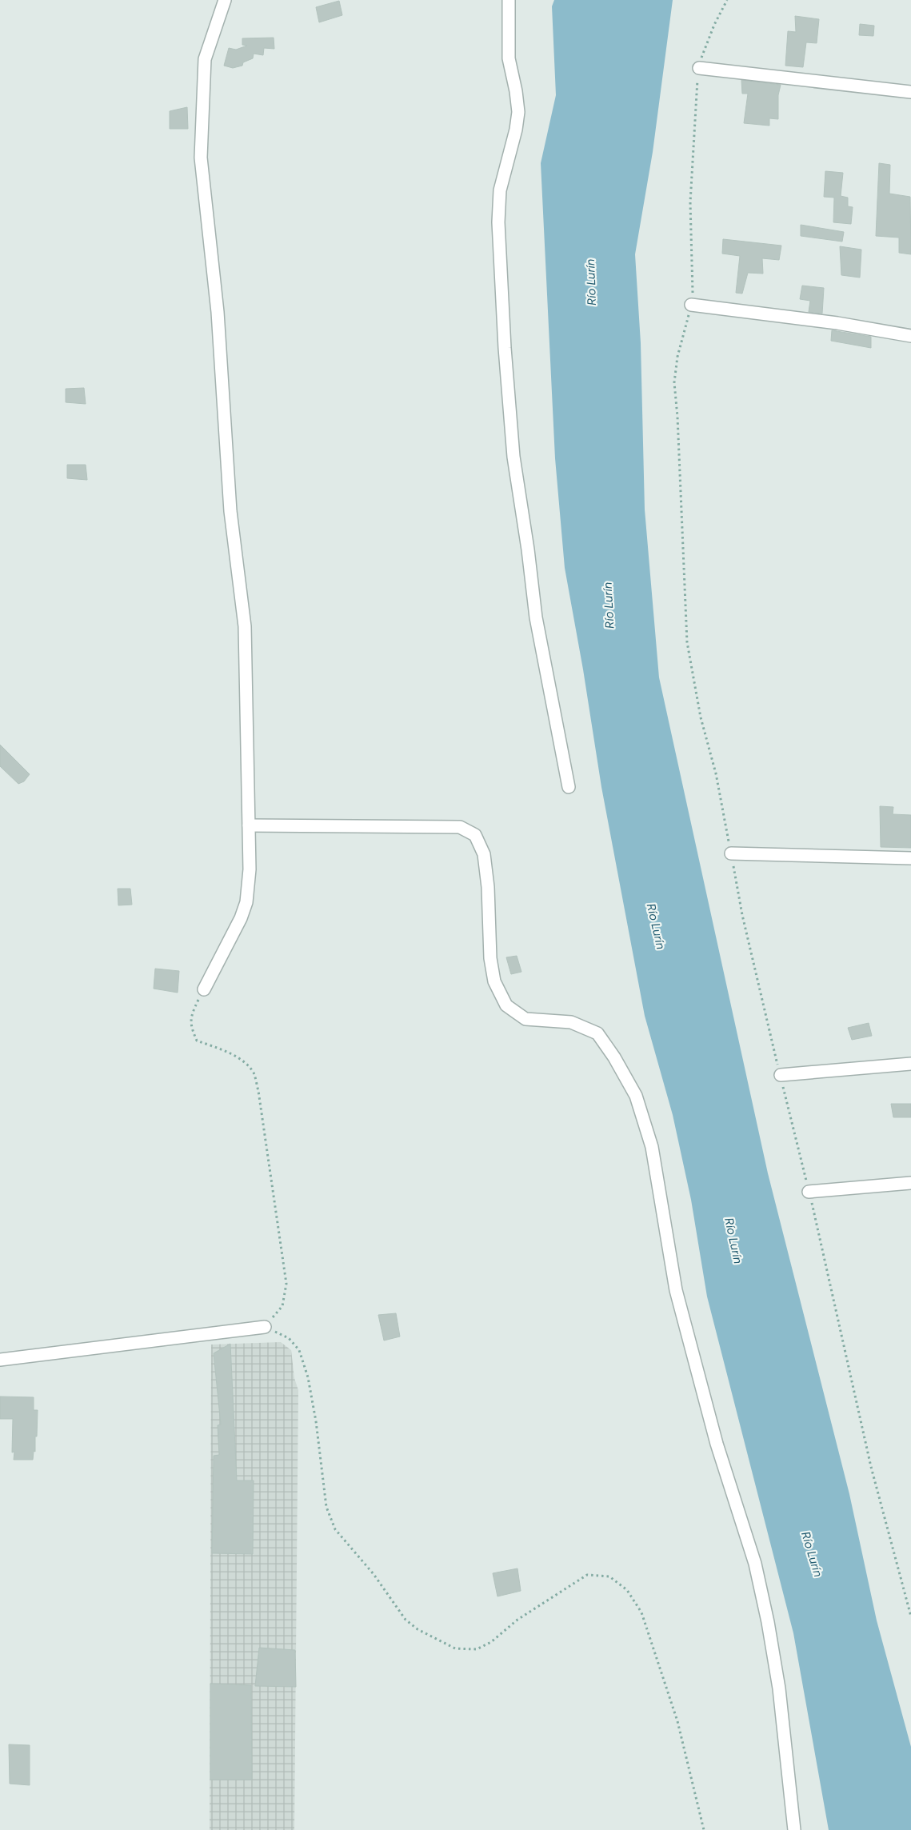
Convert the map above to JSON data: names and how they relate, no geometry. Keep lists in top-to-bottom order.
{
  "water": ["Río Lurín"]
}
